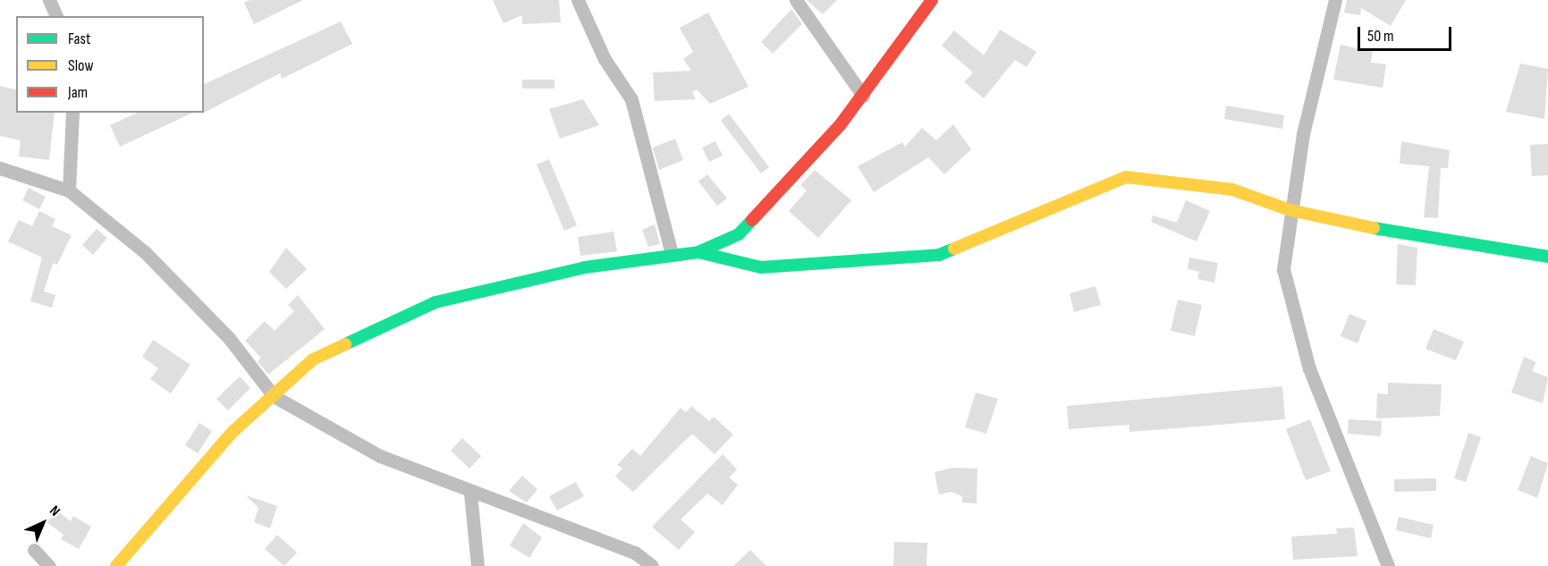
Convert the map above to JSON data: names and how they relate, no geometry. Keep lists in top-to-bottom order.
{
  "legend": ["Fast", "Slow", "Jam"],
  "scale_bar": "50 m",
  "north": "top right"
}
